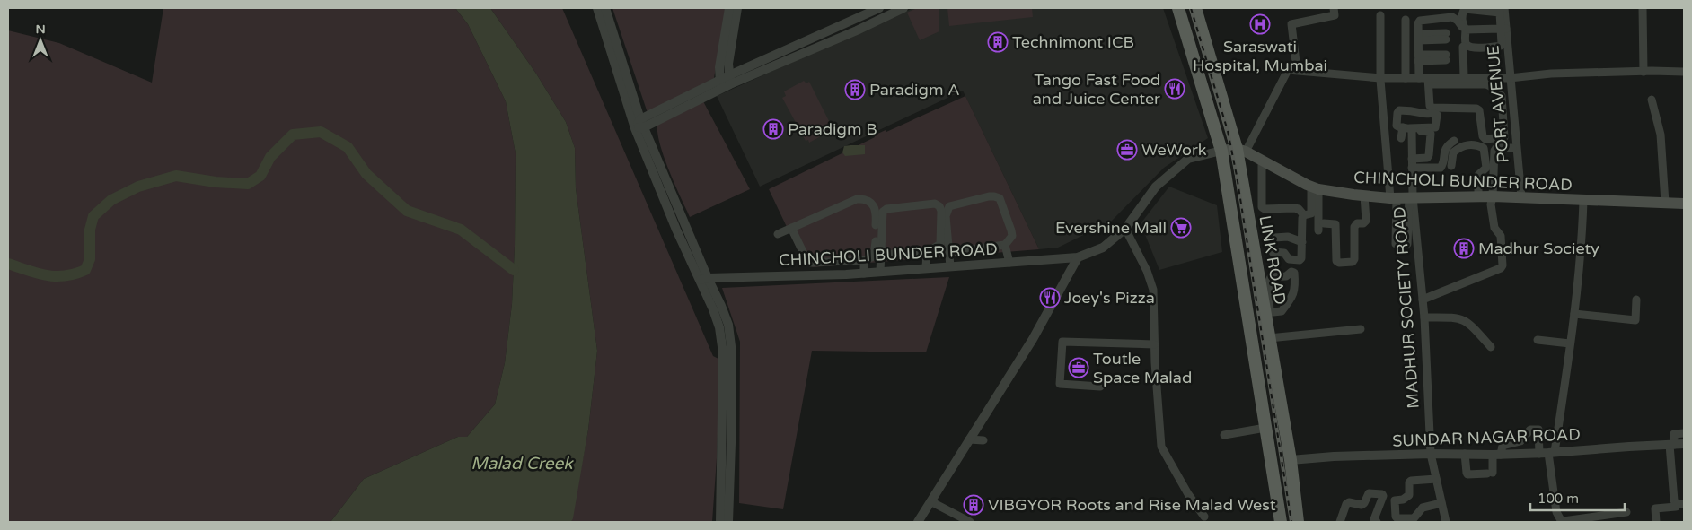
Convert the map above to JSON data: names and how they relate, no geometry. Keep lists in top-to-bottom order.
{
  "streets": {
    "main road": ["CHINCHOLI BUNDER ROAD", "LINK ROAD"],
    "street": ["PORT AVENUE", "MADHUR SOCIETY ROAD", "SUNDAR NAGAR ROAD"]
  },
  "crossings": [
    ["PORT AVENUE", "CHINCHOLI BUNDER ROAD"],
    ["CHINCHOLI BUNDER ROAD", "LINK ROAD"],
    ["CHINCHOLI BUNDER ROAD", "MADHUR SOCIETY ROAD"],
    ["LINK ROAD", "SUNDAR NAGAR ROAD"],
    ["MADHUR SOCIETY ROAD", "SUNDAR NAGAR ROAD"]
  ],
  "water": ["Malad Creek"],
  "places": {
    "hospital": ["Saraswati Hospital, Mumbai"],
    "building": [
      "Technimont ICB",
      "Paradigm A",
      "Paradigm B",
      "Madhur Society",
      "VIBGYOR Roots and Rise Malad West"
    ],
    "restaurant": ["Tango Fast Food and Juice Center", "Joey's Pizza"],
    "office": ["WeWork", "Toutle Space Malad"],
    "supermarket": ["Evershine Mall"]
  },
  "scale_bar": "100 m",
  "north": "top"
}
